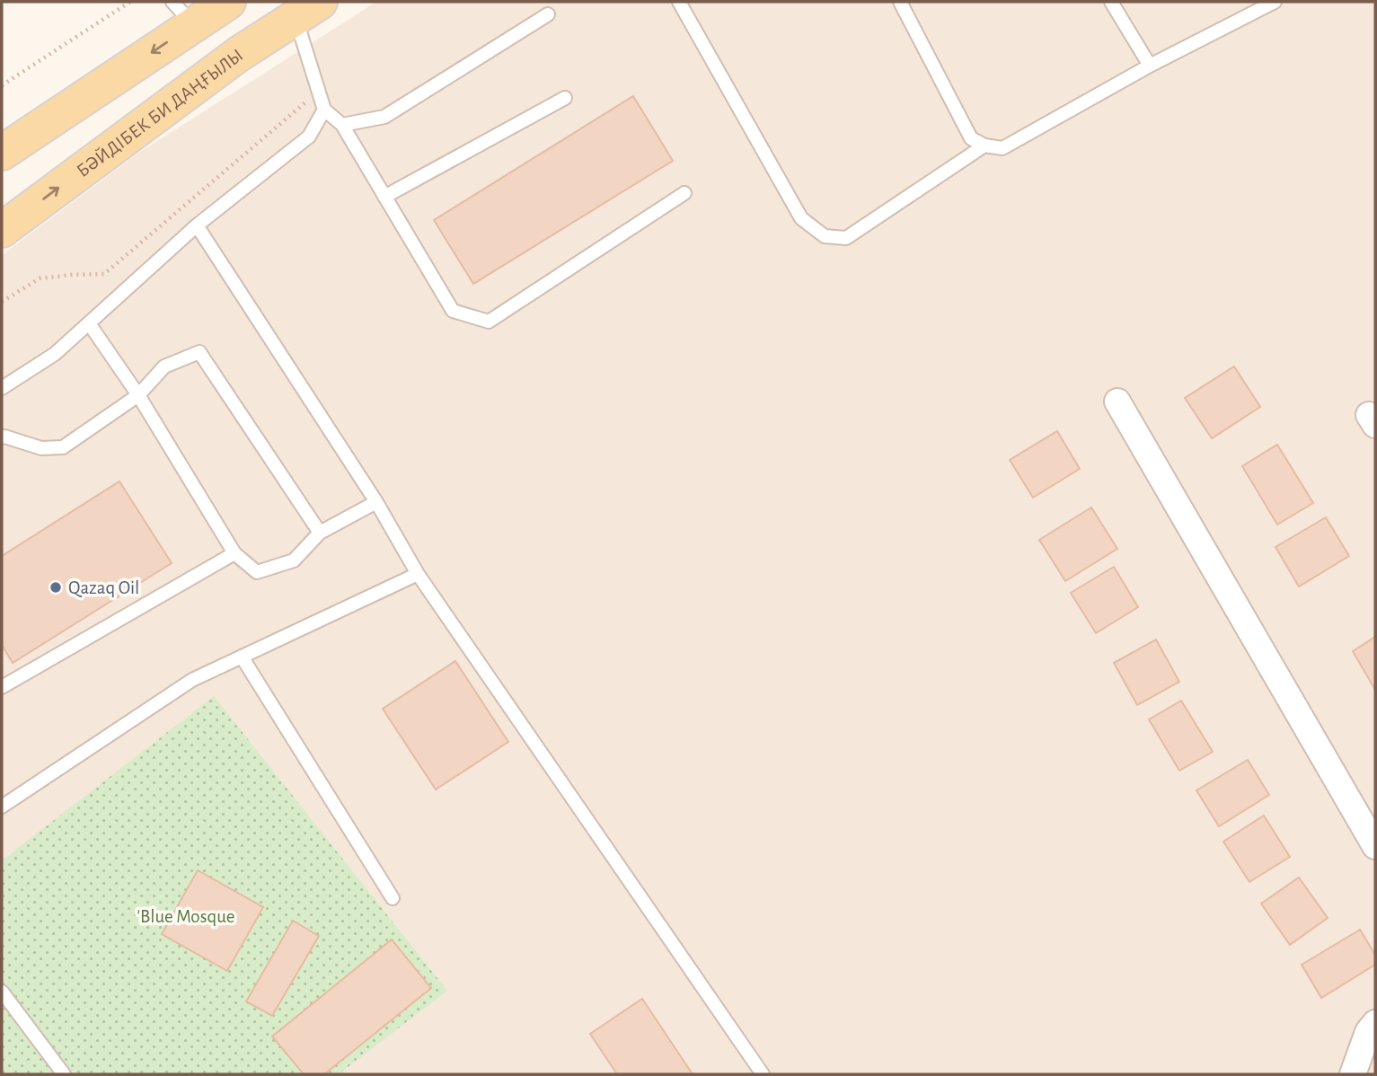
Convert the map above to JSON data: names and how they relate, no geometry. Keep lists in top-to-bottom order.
{
  "streets": {
    "main road": ["БӘЙДІБЕК БИ ДАҢҒЫЛЫ"]
  },
  "parks": ["'Blue Mosque"],
  "places": ["Qazaq Oil"]
}
